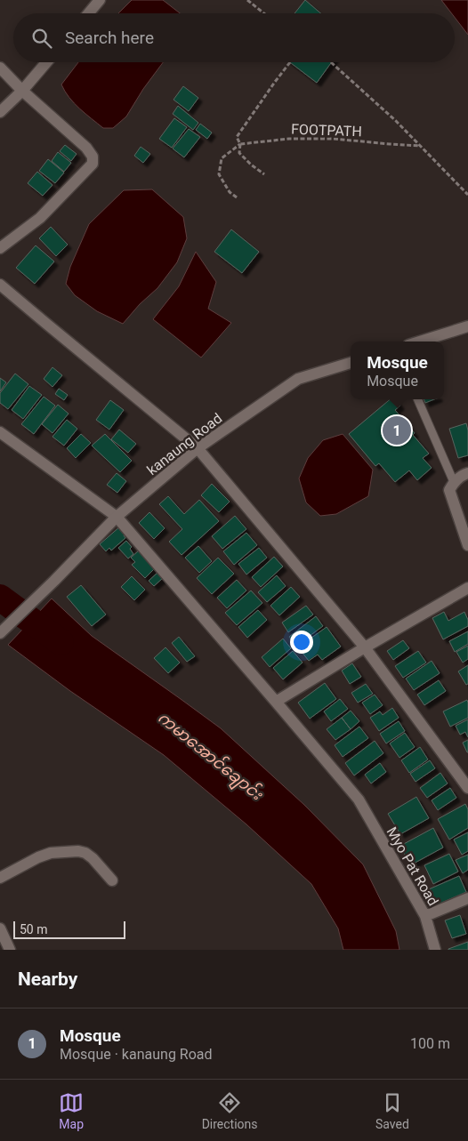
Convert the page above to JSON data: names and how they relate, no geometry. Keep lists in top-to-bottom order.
{
  "streets": {
    "street": ["kanaung Road", "Myo Pat Road"],
    "path": ["FOOTPATH"]
  },
  "crossings": [
    ["kanaung Road", "Myo Pat Road"]
  ],
  "water": ["ကမာအောင်ချောင်း"],
  "scale_bar": "50 m",
  "page": {
    "search": "Search here",
    "popup": ["Mosque", "Mosque"],
    "pins": "1",
    "scale": "50 m",
    "heading": "Nearby",
    "list": [
      {
        "mark": "1",
        "name": "Mosque",
        "note": "Mosque · kanaung Road",
        "value": "100 m"
      }
    ],
    "nav": ["Map", "Directions", "Saved"]
  }
}
